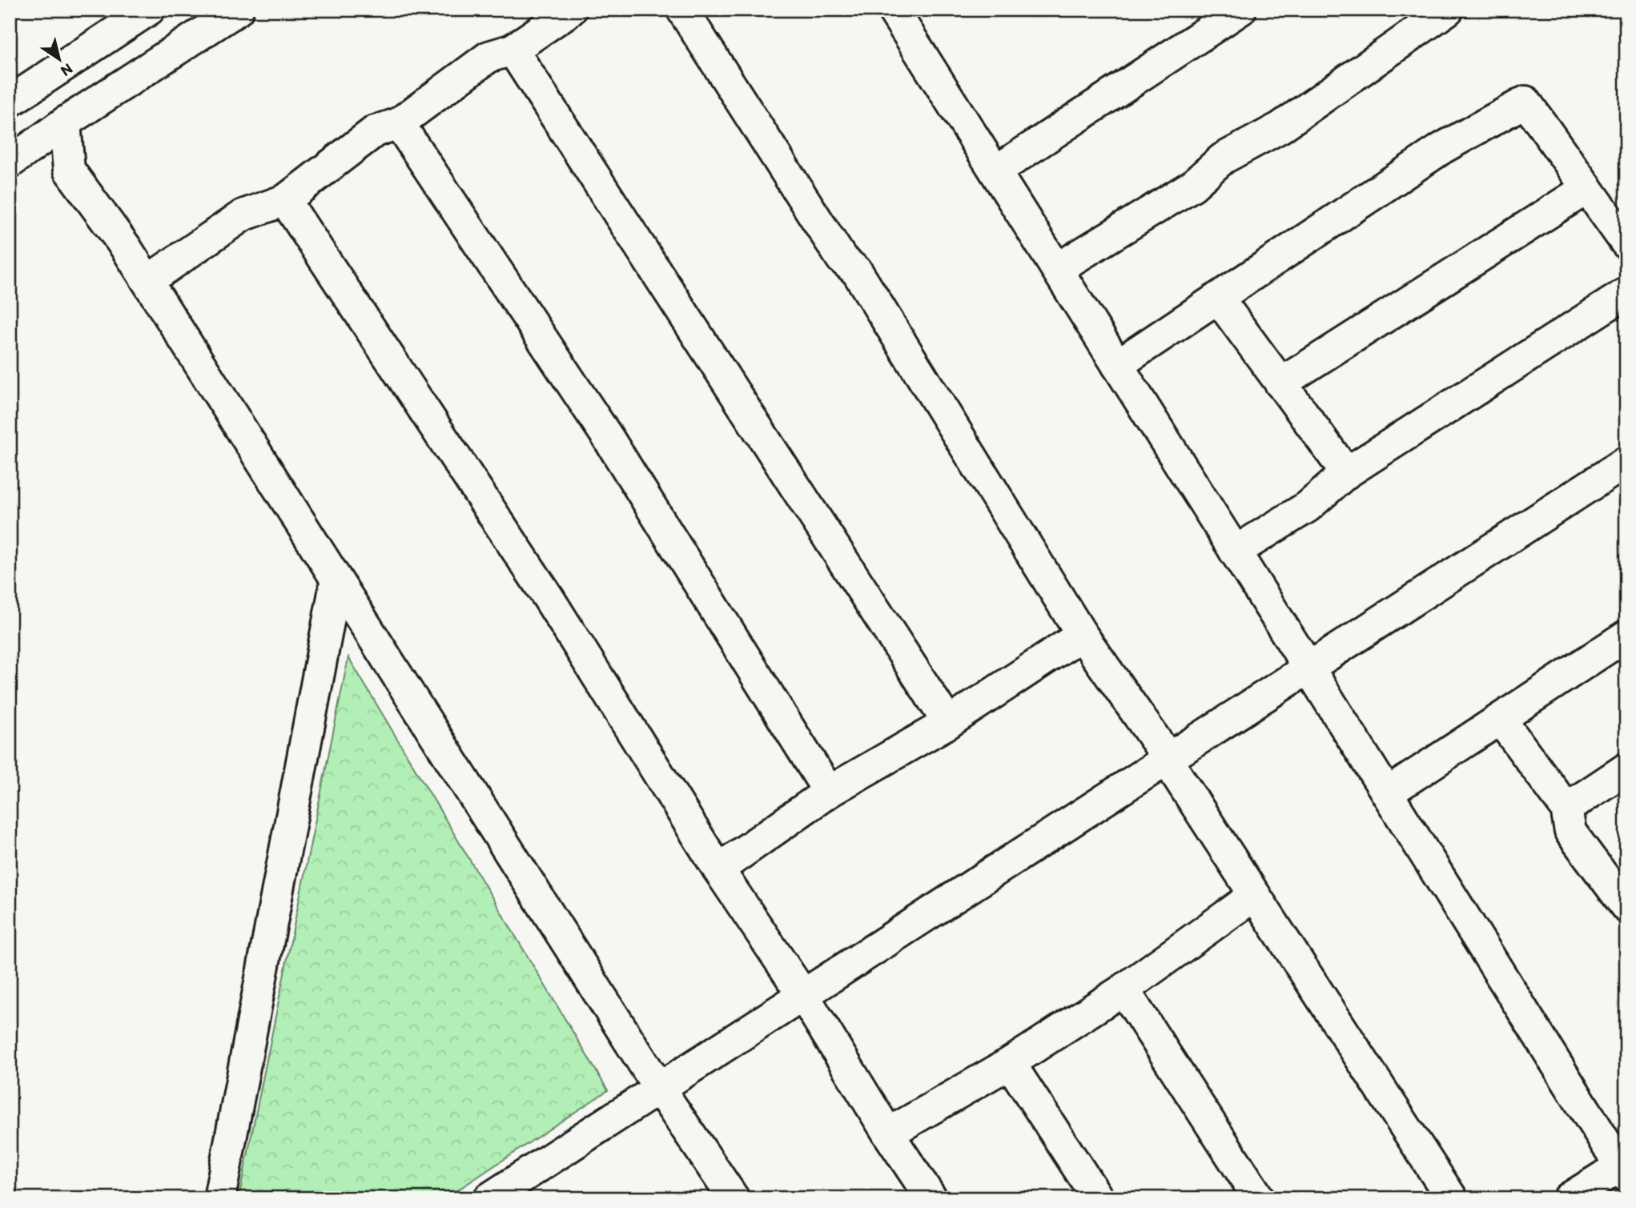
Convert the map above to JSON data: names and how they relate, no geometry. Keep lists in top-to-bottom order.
{
  "north": "bottom right"
}
